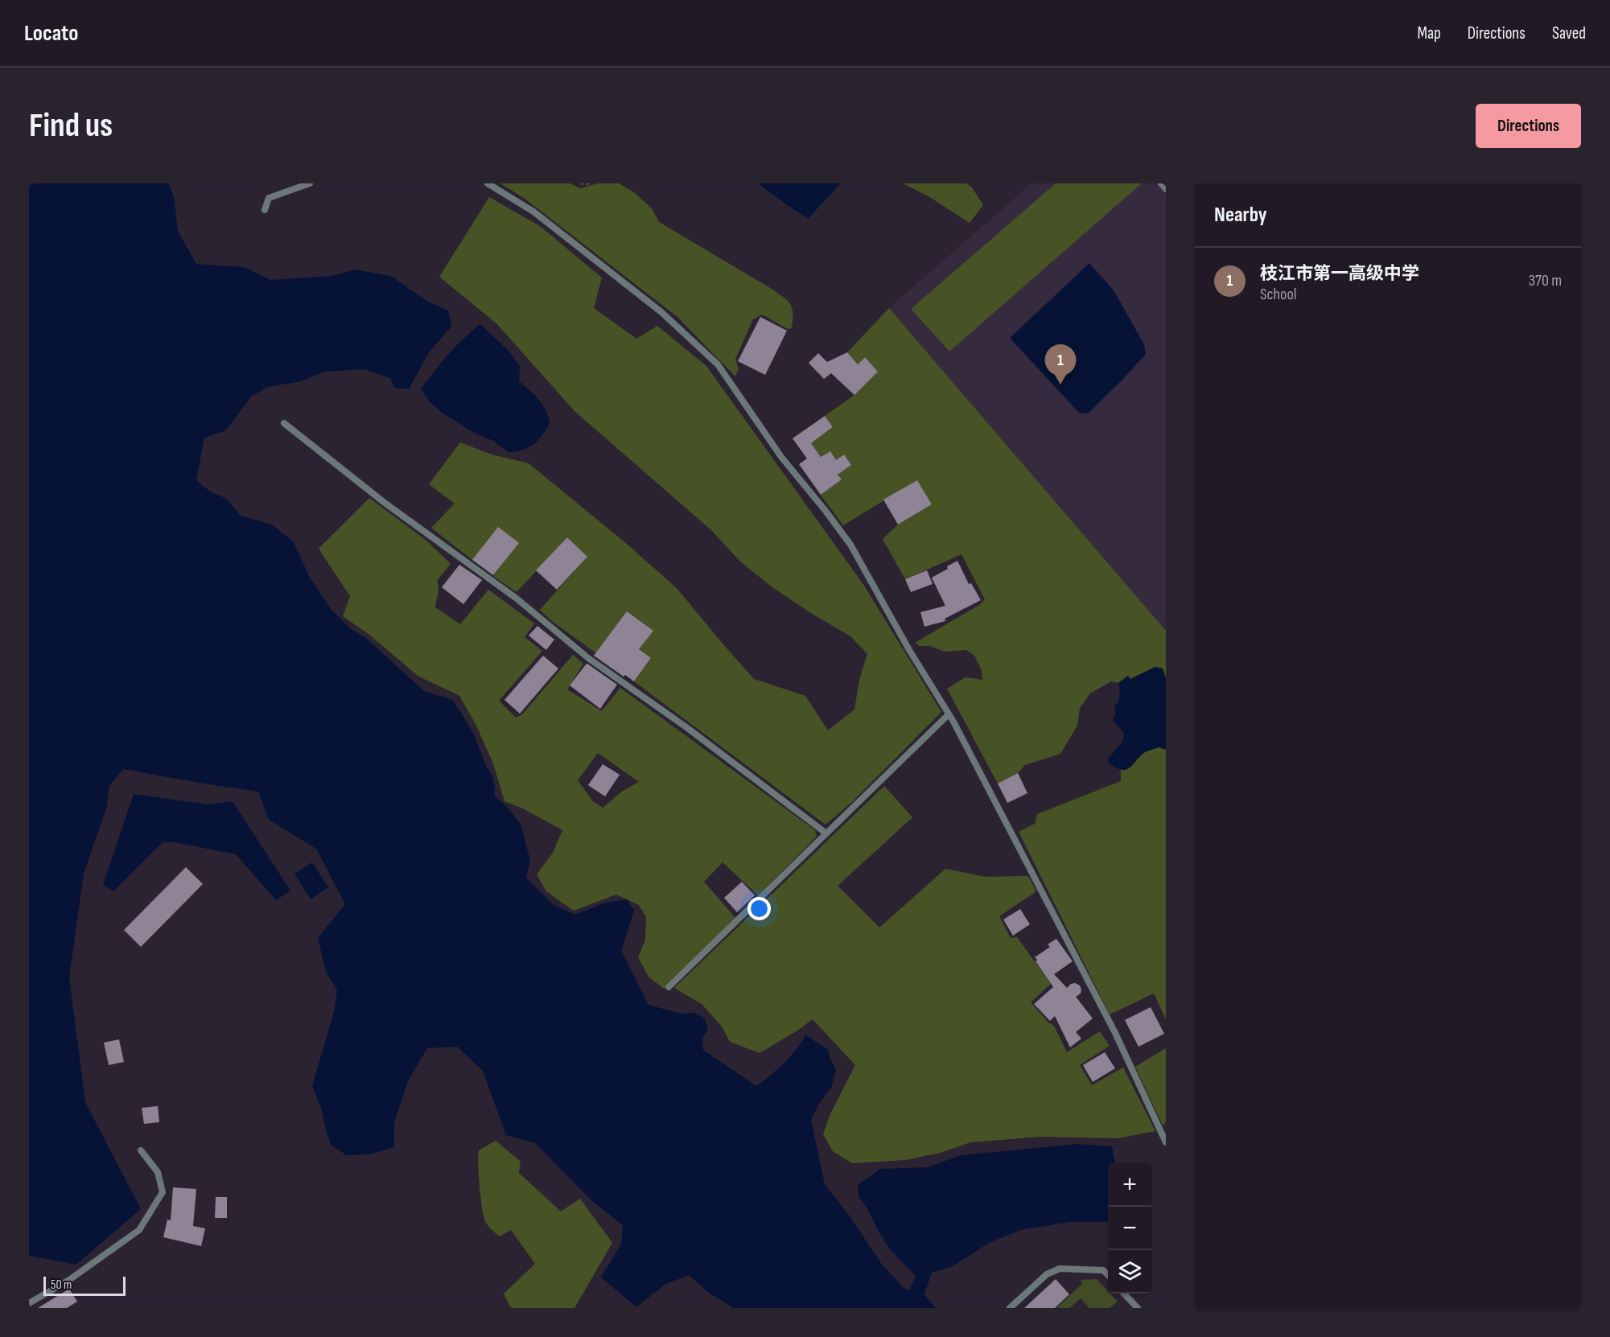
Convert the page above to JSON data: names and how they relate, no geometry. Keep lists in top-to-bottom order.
{
  "scale_bar": "50 m",
  "page": {
    "header": "Locato",
    "nav": ["Map", "Directions", "Saved"],
    "buttons": "Directions",
    "title": "Find us",
    "heading": "Nearby",
    "list": [
      {
        "mark": "1",
        "name": "枝江市第一高级中学",
        "note": "School",
        "value": "370 m"
      }
    ],
    "pins": "1",
    "map_buttons": ["+", "−"],
    "scale": "50 m"
  }
}
